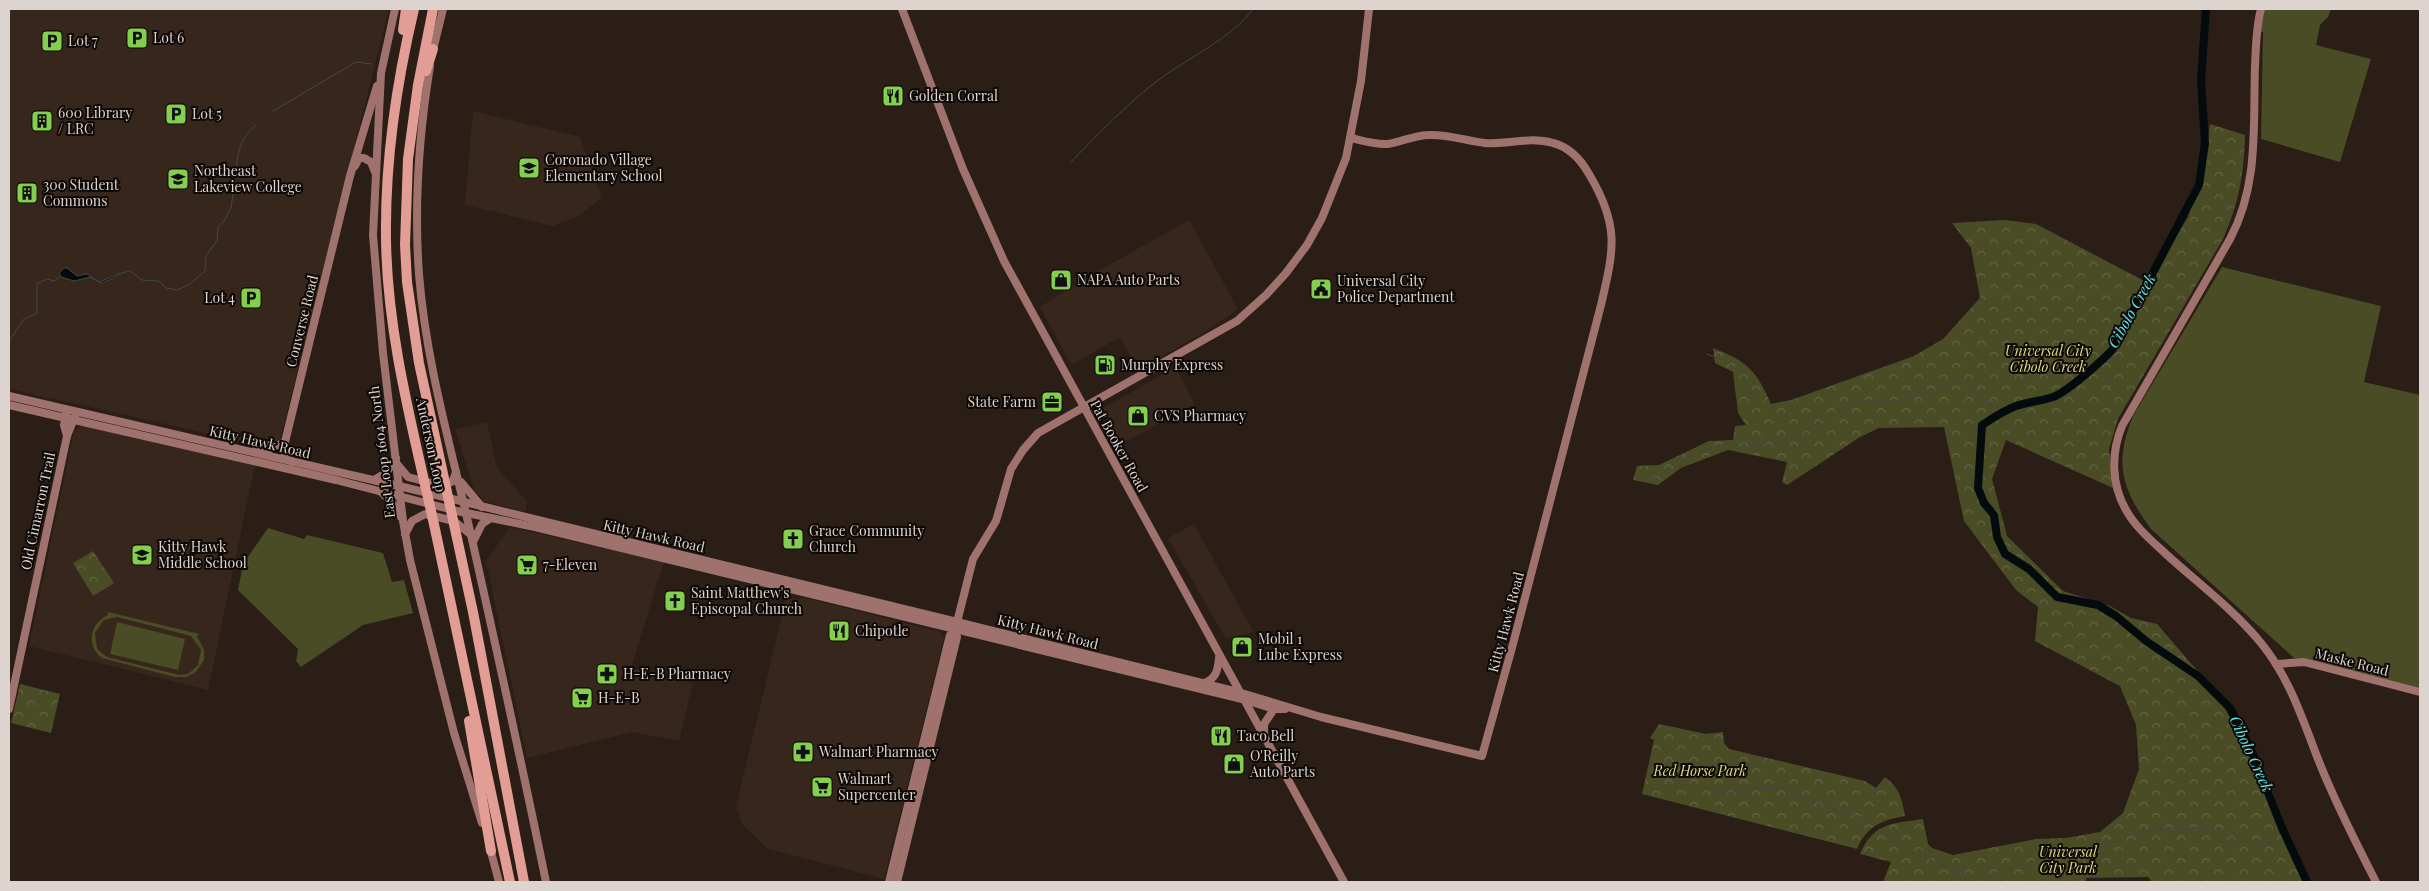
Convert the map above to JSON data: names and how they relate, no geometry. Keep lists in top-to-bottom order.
{
  "streets": {
    "highway": ["Anderson Loop"],
    "main road": [
      "Converse Road",
      "Kitty Hawk Road",
      "Pat Booker Road",
      "East Loop 1604 North",
      "Old Cimarron Trail",
      "Maske Road"
    ]
  },
  "crossings": [
    ["Converse Road", "Kitty Hawk Road"],
    ["Converse Road", "East Loop 1604 North"],
    ["Kitty Hawk Road", "Pat Booker Road"],
    ["Kitty Hawk Road", "East Loop 1604 North"],
    ["Kitty Hawk Road", "Old Cimarron Trail"]
  ],
  "water": ["Cibolo Creek"],
  "parks": ["Universal City Cibolo Creek", "Red Horse Park", "Universal City Park"],
  "places": {
    "parking": [
      "Lot 6",
      "Lot 7",
      "Lot 5",
      "Lot 4"
    ],
    "restaurant": ["Golden Corral", "Chipotle", "Taco Bell"],
    "building": ["600 Library / LRC", "300 Student Commons"],
    "school or university": ["Coronado Village Elementary School", "Northeast Lakeview College", "Kitty Hawk Middle School"],
    "shop": [
      "NAPA Auto Parts",
      "CVS Pharmacy",
      "Mobil 1 Lube Express",
      "O'Reilly Auto Parts"
    ],
    "public building": ["Universal City Police Department"],
    "fuel station": ["Murphy Express"],
    "office": ["State Farm"],
    "church": ["Grace Community Church", "Saint Matthew's Episcopal Church"],
    "supermarket": ["7-Eleven", "H-E-B", "Walmart Supercenter"],
    "pharmacy": ["H-E-B Pharmacy", "Walmart Pharmacy"]
  }
}
